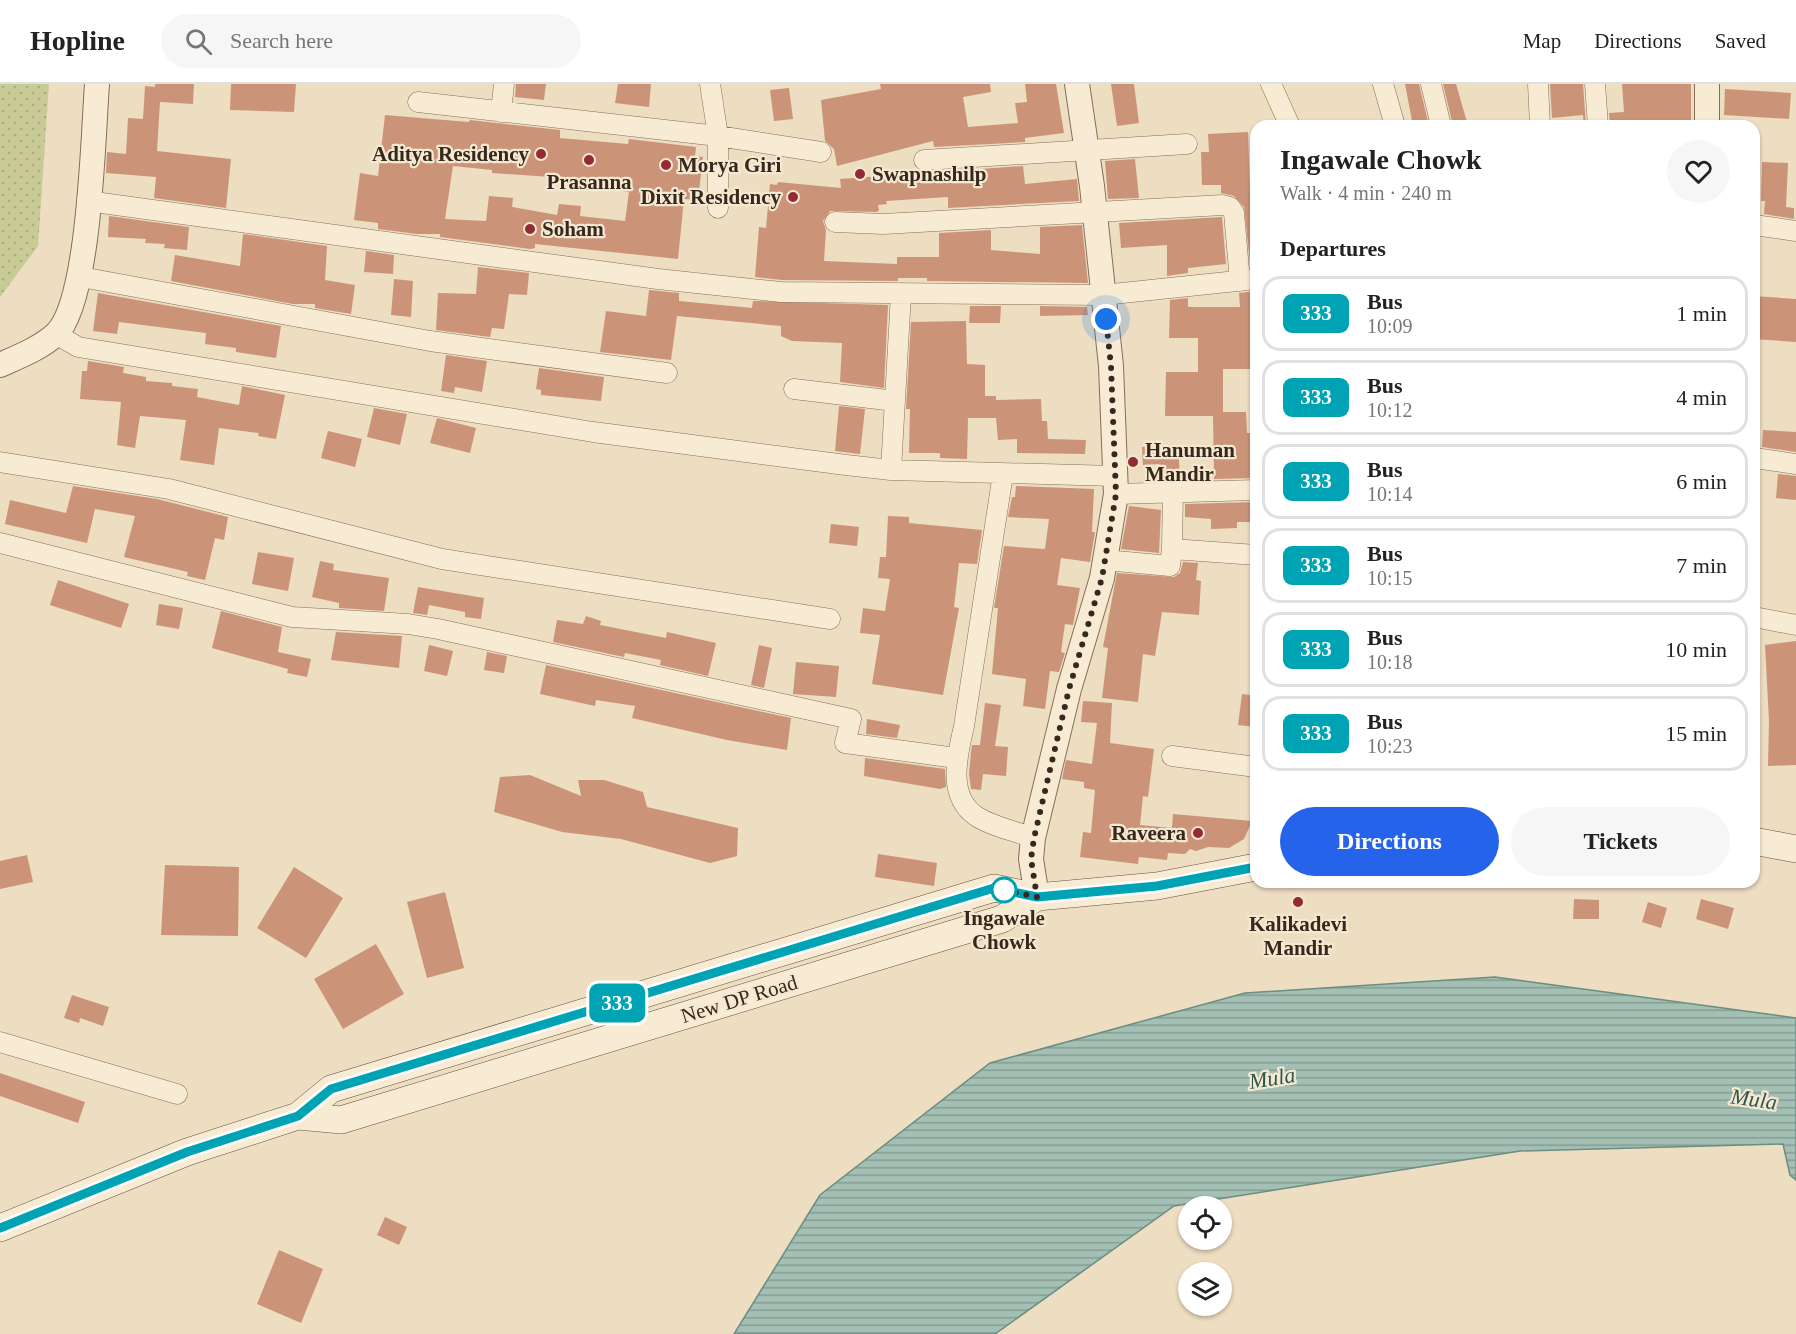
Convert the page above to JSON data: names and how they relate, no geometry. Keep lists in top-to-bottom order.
{
  "streets": {
    "main road": ["New DP Road"]
  },
  "water": ["Mula"],
  "places": [
    "Aditya Residency",
    "Prasanna",
    "Morya Giri",
    "Swapnashilp",
    "Dixit Residency",
    "Soham",
    "Hanuman Mandir",
    "Raveera",
    "Ingawale Chowk",
    "Kalikadevi Mandir"
  ],
  "lines": ["bus line 333"],
  "page": {
    "header": "Hopline",
    "search": "Search here",
    "nav": ["Map", "Directions", "Saved"],
    "on_map": "333",
    "heading": [
      ["Ingawale Chowk", "Walk · 4 min · 240 m"],
      "Departures"
    ],
    "list": [
      {
        "mark": "333",
        "name": "Bus",
        "note": "10:09",
        "value": "1 min"
      },
      {
        "mark": "333",
        "name": "Bus",
        "note": "10:12",
        "value": "4 min"
      },
      {
        "mark": "333",
        "name": "Bus",
        "note": "10:14",
        "value": "6 min"
      },
      {
        "mark": "333",
        "name": "Bus",
        "note": "10:15",
        "value": "7 min"
      },
      {
        "mark": "333",
        "name": "Bus",
        "note": "10:18",
        "value": "10 min"
      },
      {
        "mark": "333",
        "name": "Bus",
        "note": "10:23",
        "value": "15 min"
      }
    ],
    "buttons": ["Directions", "Tickets"]
  }
}
